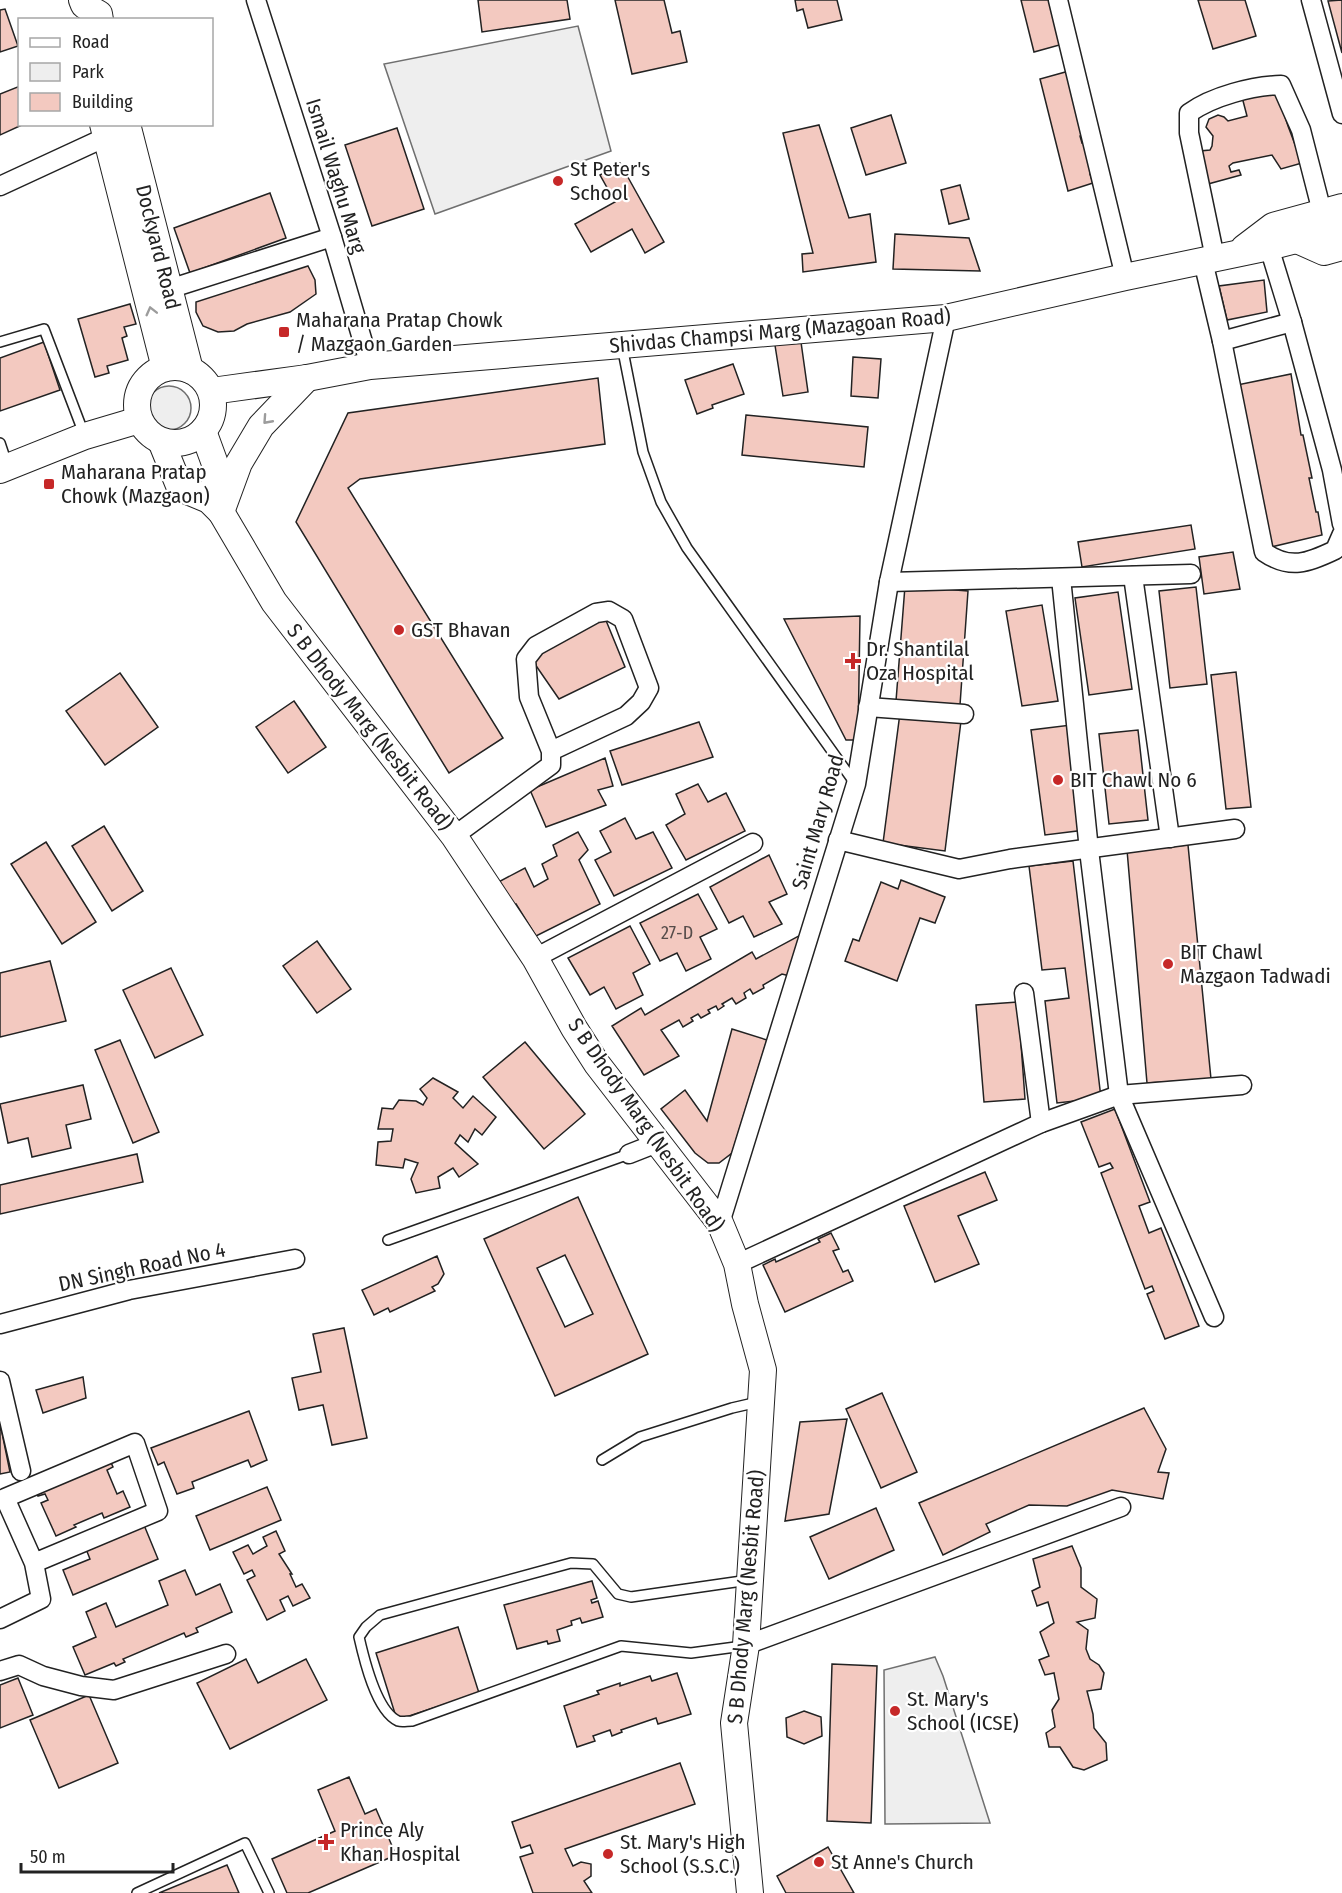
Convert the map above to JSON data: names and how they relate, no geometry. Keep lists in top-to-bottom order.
{
  "streets": {
    "main road": ["Dockyard Road", "Shivdas Champsi Marg (Mazagoan Road)", "S B Dhody Marg (Nesbit Road)"],
    "street": ["Ismail Waghu Marg", "Saint Mary Road", "DN Singh Road No 4"]
  },
  "crossings": [
    ["Ismail Waghu Marg", "Shivdas Champsi Marg (Mazagoan Road)"],
    ["Dockyard Road", "Shivdas Champsi Marg (Mazagoan Road)"],
    ["Shivdas Champsi Marg (Mazagoan Road)", "Saint Mary Road"],
    ["S B Dhody Marg (Nesbit Road)", "Saint Mary Road"]
  ],
  "places": {
    "other": [
      "St Peter's School",
      "GST Bhavan",
      "BIT Chawl No 6",
      "BIT Chawl Mazgaon Tadwadi",
      "St. Mary's School (ICSE)",
      "St. Mary's High School (S.S.C.)",
      "St Anne's Church"
    ],
    "transit": ["Maharana Pratap Chowk / Mazgaon Garden", "Maharana Pratap Chowk (Mazgaon)"],
    "health": ["Dr. Shantilal Oza Hospital", "Prince Aly Khan Hospital"]
  },
  "house_numbers": ["27-D"],
  "legend": ["Road", "Park", "Building"],
  "scale_bar": "50 m"
}
